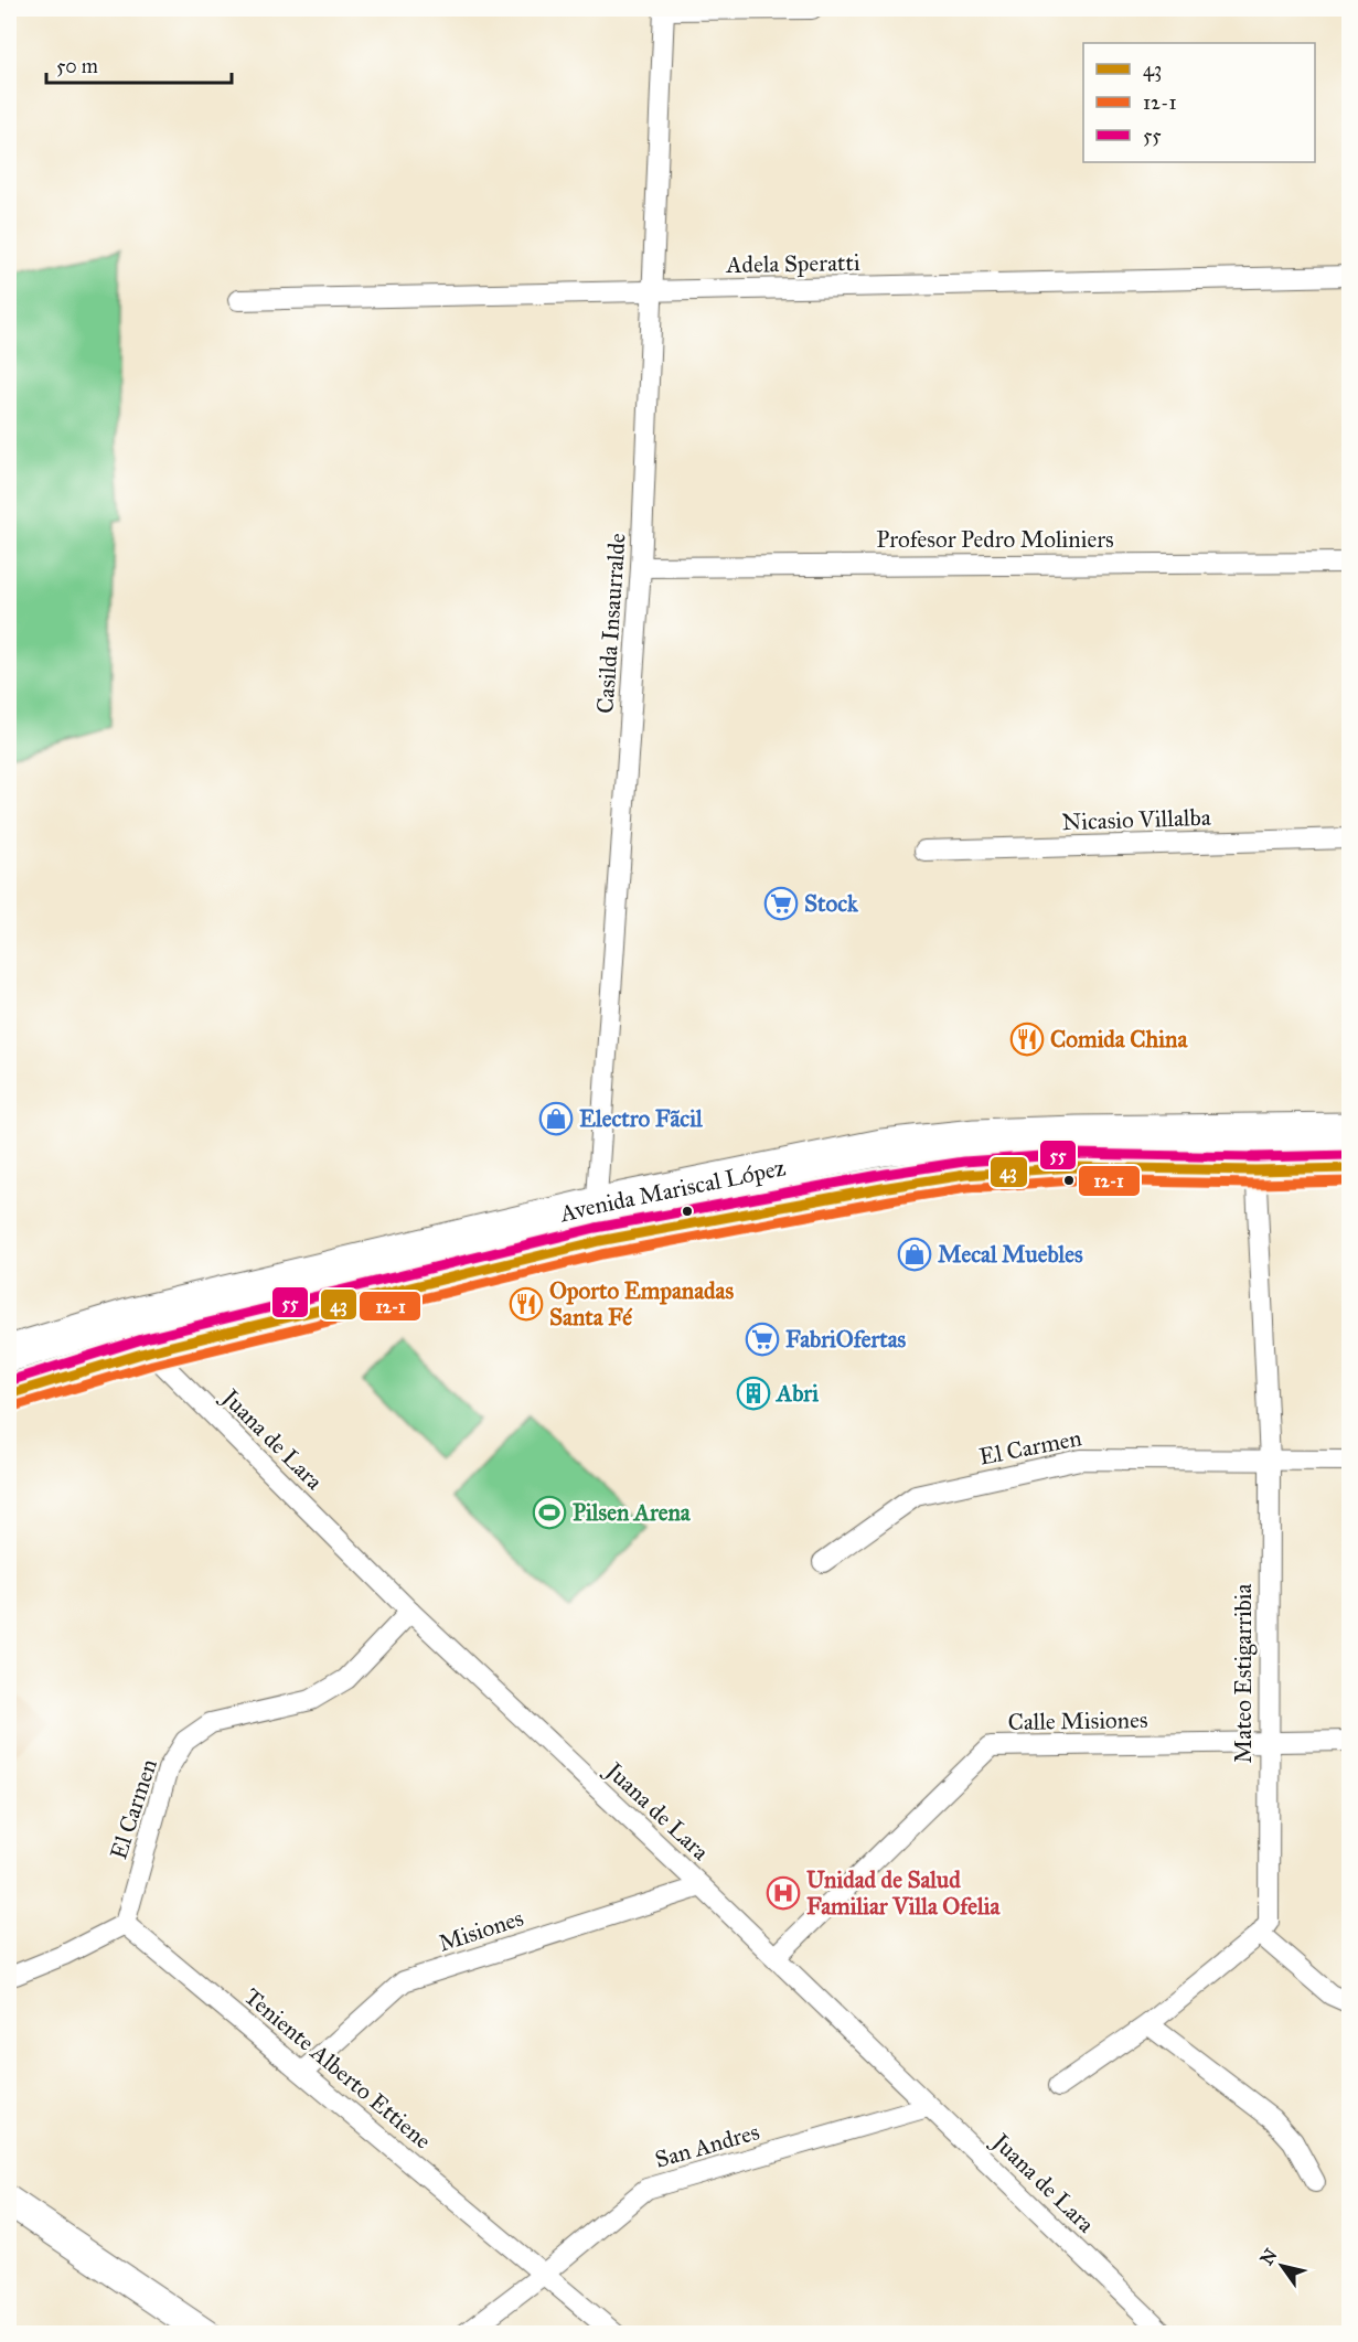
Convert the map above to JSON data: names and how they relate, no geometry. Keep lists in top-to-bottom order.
{
  "streets": {
    "highway": ["Avenida Mariscal López"],
    "street": [
      "Adela Speratti",
      "Profesor Pedro Moliniers",
      "Casilda Insaurralde",
      "Nicasio Villalba",
      "Juana de Lara",
      "El Carmen",
      "Mateo Estigarribia",
      "Calle Misiones",
      "Misiones",
      "Teniente Alberto Ettiene",
      "San Andres"
    ]
  },
  "crossings": [
    ["Adela Speratti", "Casilda Insaurralde"],
    ["Profesor Pedro Moliniers", "Casilda Insaurralde"],
    ["Casilda Insaurralde", "Avenida Mariscal López"],
    ["Avenida Mariscal López", "Juana de Lara"],
    ["Avenida Mariscal López", "Mateo Estigarribia"],
    ["Juana de Lara", "El Carmen"],
    ["Juana de Lara", "Calle Misiones"],
    ["Juana de Lara", "Misiones"],
    ["Juana de Lara", "San Andres"],
    ["El Carmen", "Mateo Estigarribia"],
    ["El Carmen", "Teniente Alberto Ettiene"],
    ["Mateo Estigarribia", "Calle Misiones"],
    ["Misiones", "Teniente Alberto Ettiene"],
    ["Teniente Alberto Ettiene", "San Andres"]
  ],
  "places": {
    "supermarket": ["Stock", "FabriOfertas"],
    "restaurant": ["Comida China", "Oporto Empanadas Santa Fé"],
    "shop": ["Electro Fãcil", "Mecal Muebles"],
    "building": ["Abri"],
    "sports": ["Pilsen Arena"],
    "hospital": ["Unidad de Salud Familiar Villa Ofelia"]
  },
  "lines": ["transit line 55", "transit line 43", "transit line 12-1"],
  "legend": ["43", "12-1", "55"],
  "scale_bar": "50 m",
  "north": "top left"
}
